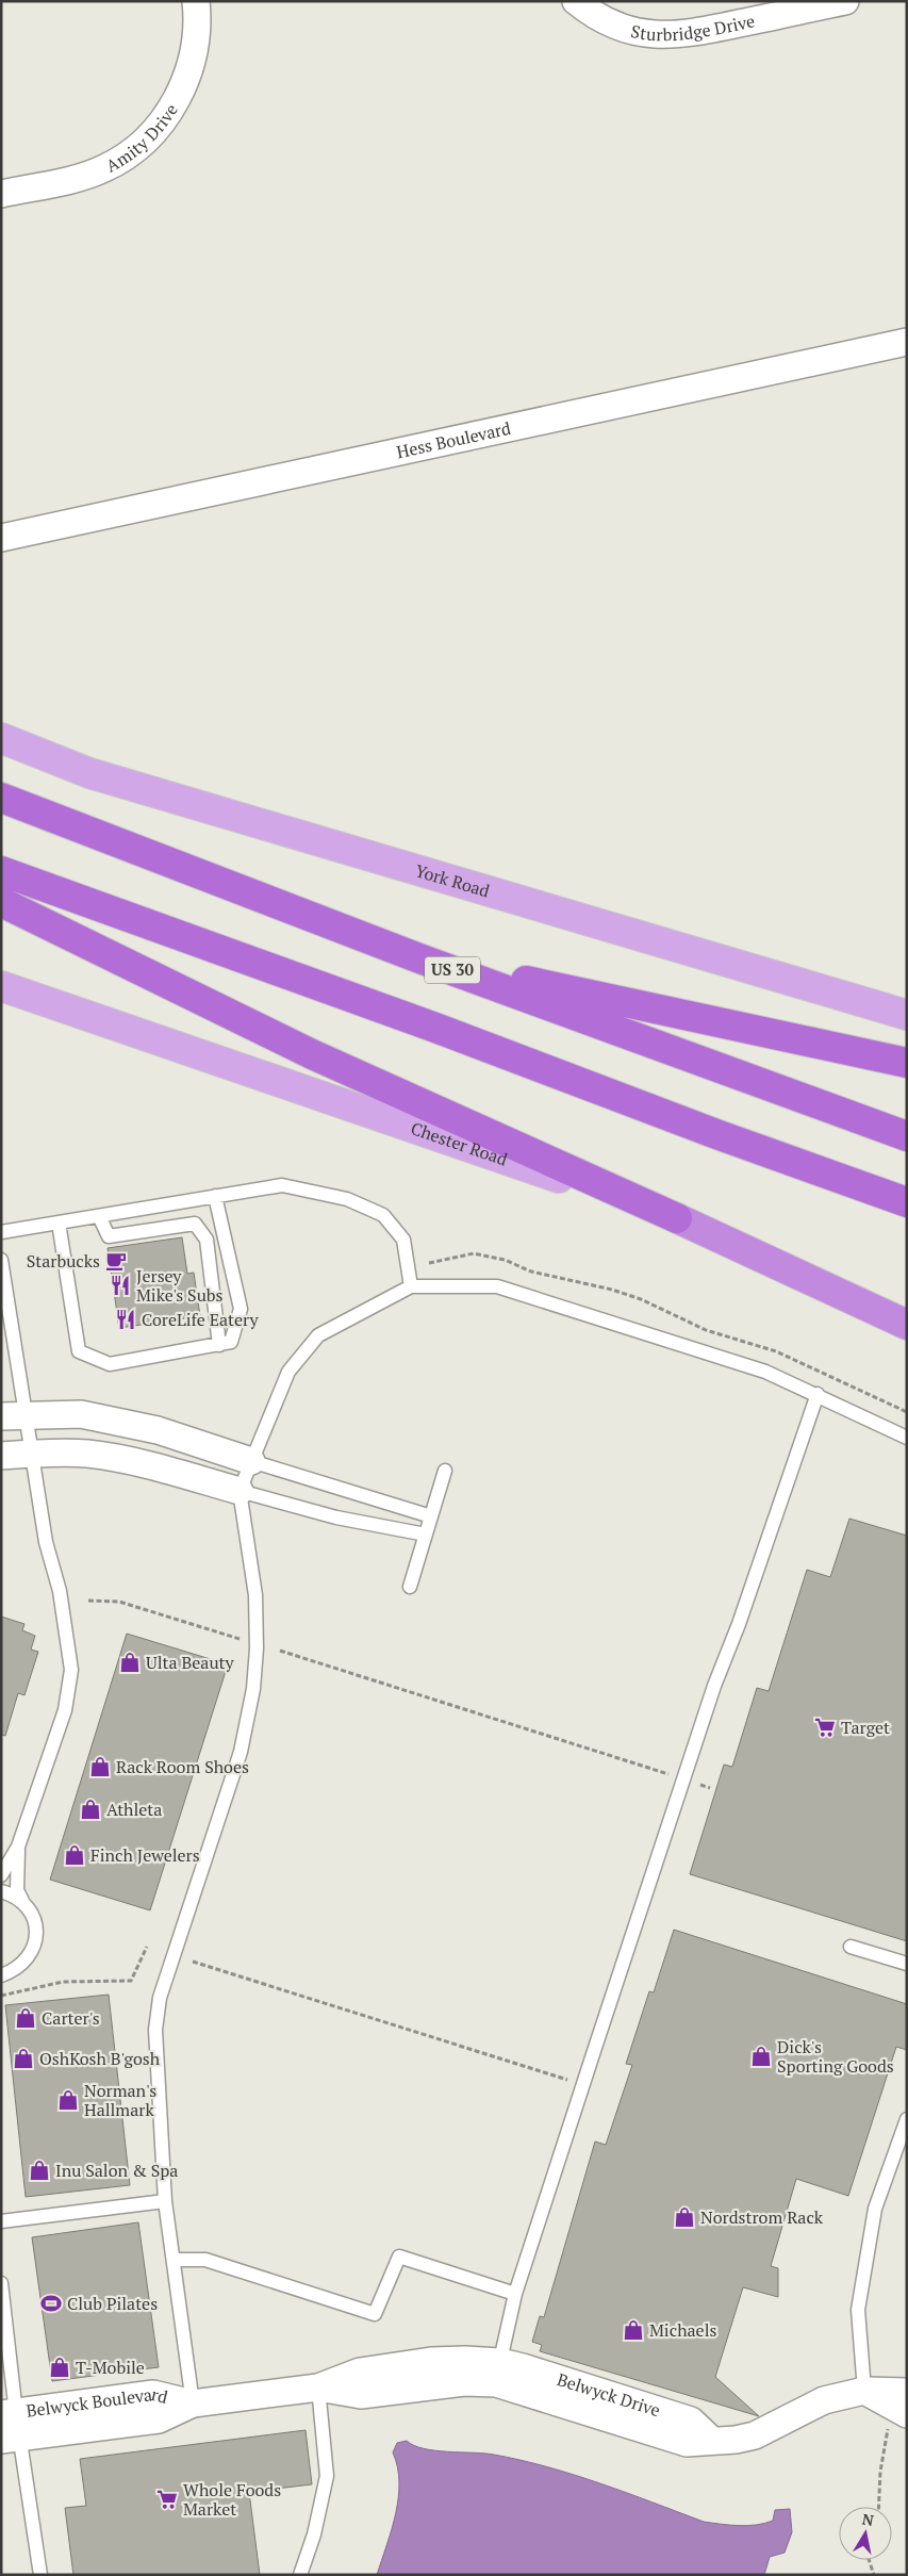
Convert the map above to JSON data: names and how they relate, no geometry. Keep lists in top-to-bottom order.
{
  "streets": {
    "highway": ["US 30", "Chester Road"],
    "main road": ["York Road"],
    "street": [
      "Sturbridge Drive",
      "Amity Drive",
      "Hess Boulevard",
      "Belwyck Drive",
      "Belwyck Boulevard"
    ]
  },
  "crossings": [
    ["Belwyck Drive", "Belwyck Boulevard"]
  ],
  "places": {
    "cafe": ["Starbucks"],
    "restaurant": ["Jersey Mike's Subs", "CoreLife Eatery"],
    "shop": [
      "Ulta Beauty",
      "Rack Room Shoes",
      "Athleta",
      "Finch Jewelers",
      "Carter's",
      "Dick's Sporting Goods",
      "OshKosh B'gosh",
      "Norman's Hallmark",
      "Inu Salon & Spa",
      "Nordstrom Rack",
      "Michaels",
      "T-Mobile"
    ],
    "supermarket": ["Target", "Whole Foods Market"],
    "sports": ["Club Pilates"]
  },
  "north": "top"
}
